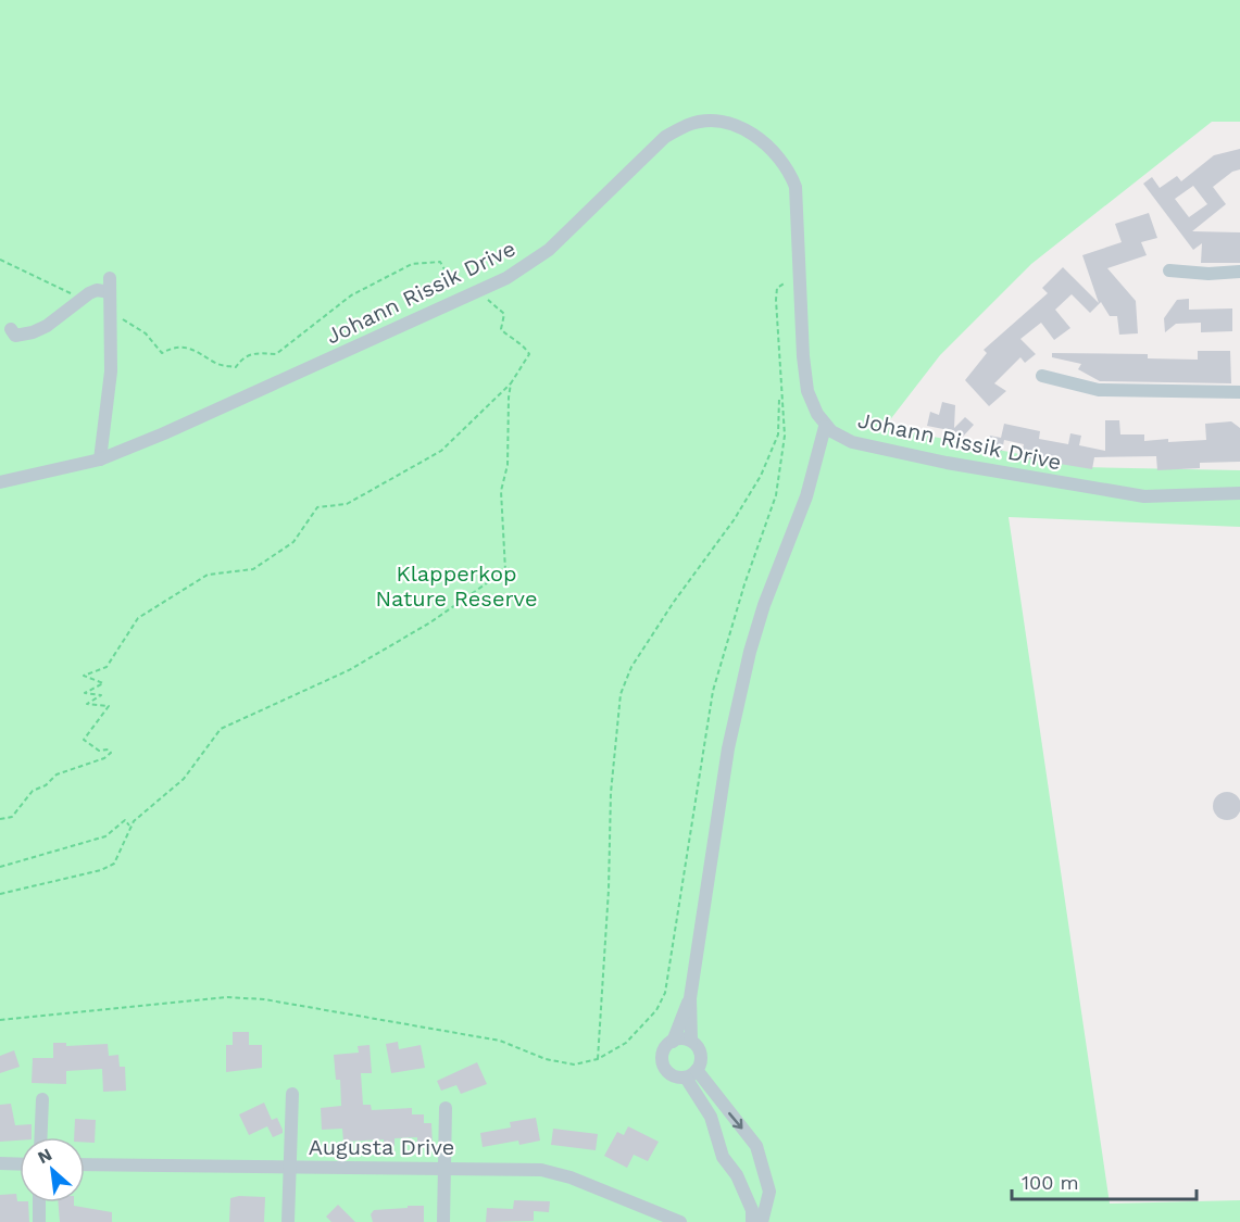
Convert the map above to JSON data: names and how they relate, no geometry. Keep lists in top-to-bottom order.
{
  "streets": {
    "street": ["Johann Rissik Drive", "Augusta Drive"]
  },
  "parks": ["Klapperkop Nature Reserve"],
  "scale_bar": "100 m",
  "north": "top left"
}
